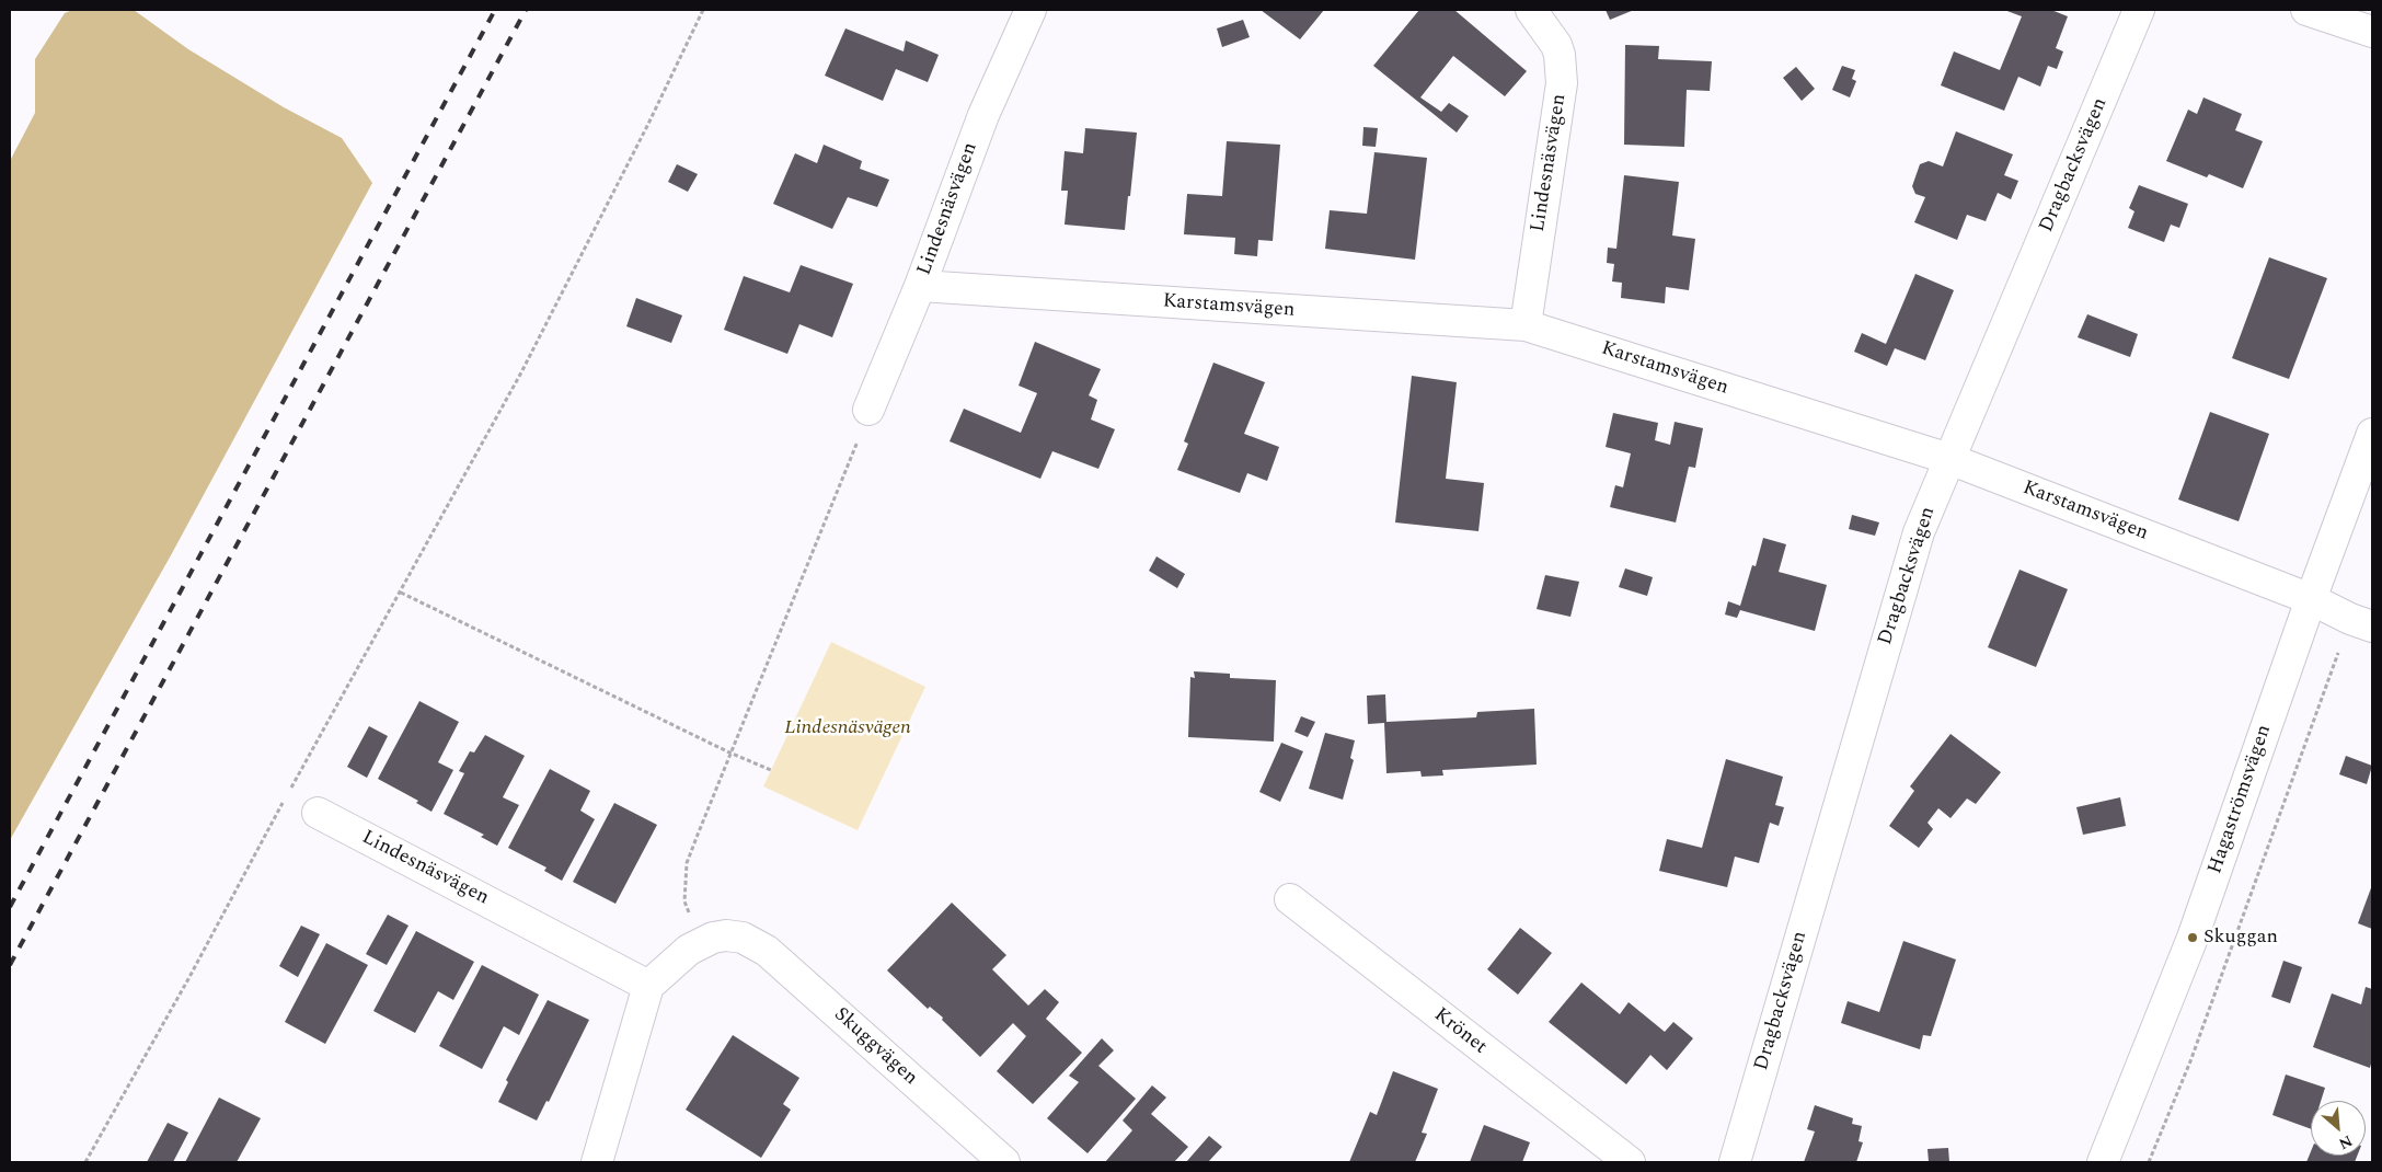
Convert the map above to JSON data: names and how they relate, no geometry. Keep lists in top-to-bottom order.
{
  "streets": {
    "street": [
      "Lindesnäsvägen",
      "Dragbacksvägen",
      "Karstamsvägen",
      "Hagaströmsvägen",
      "Krönet",
      "Skuggvägen"
    ]
  },
  "crossings": [
    ["Lindesnäsvägen", "Karstamsvägen"],
    ["Dragbacksvägen", "Karstamsvägen"],
    ["Karstamsvägen", "Hagaströmsvägen"]
  ],
  "parks": ["Lindesnäsvägen"],
  "places": ["Skuggan"],
  "north": "bottom right"
}
